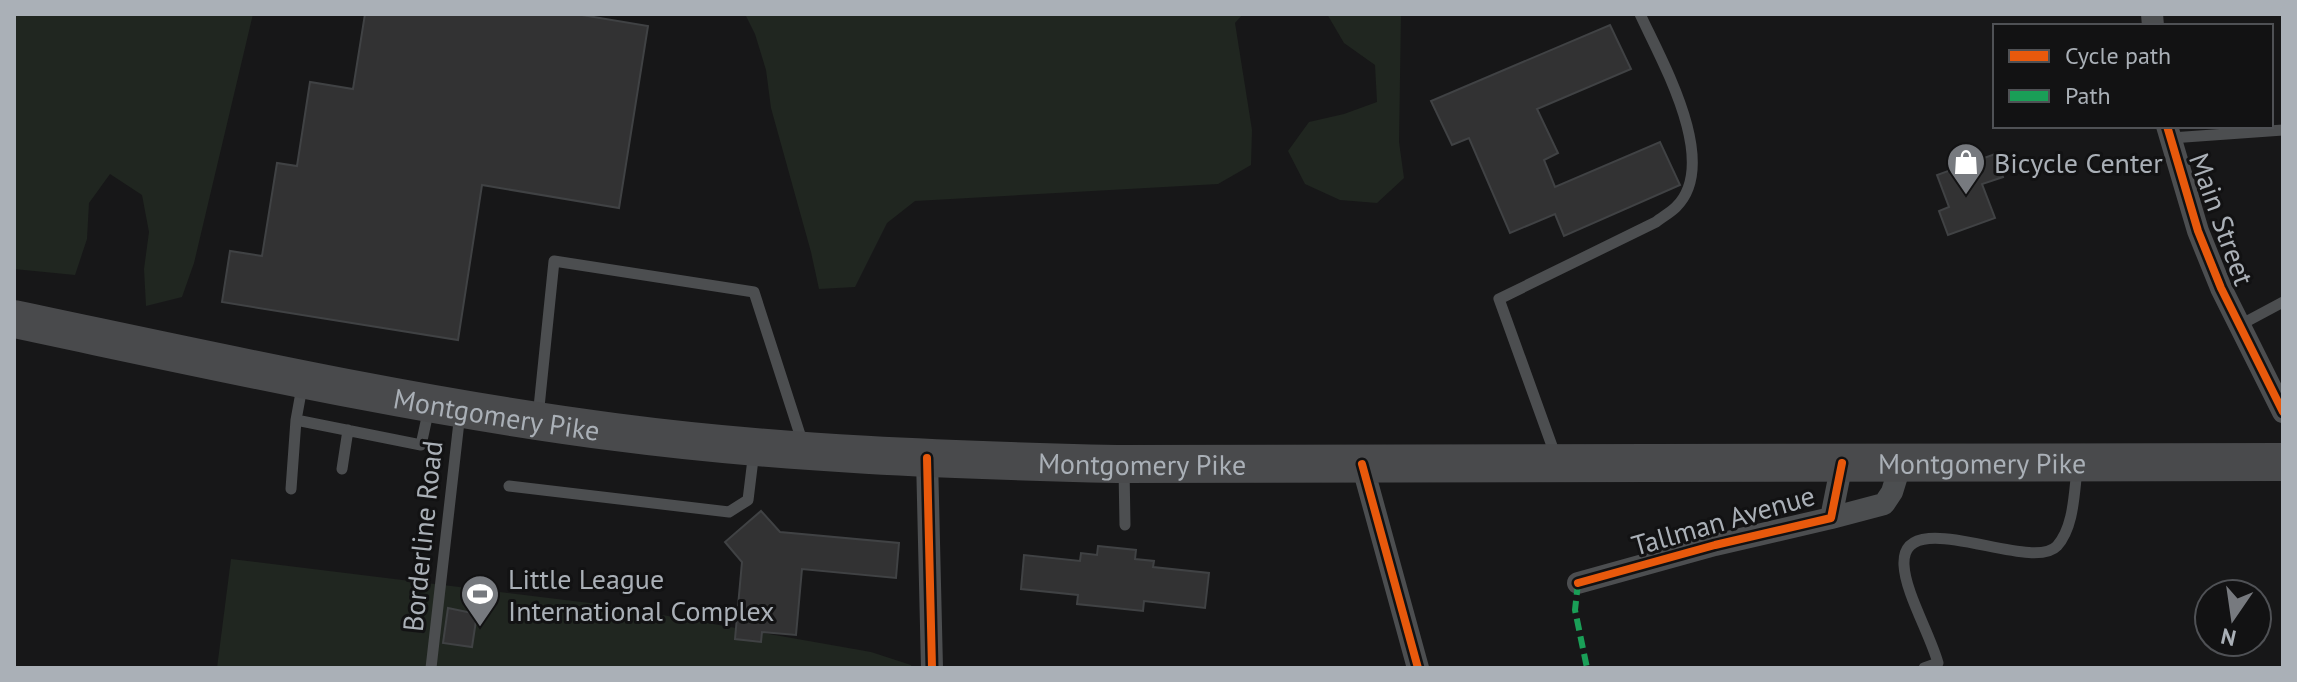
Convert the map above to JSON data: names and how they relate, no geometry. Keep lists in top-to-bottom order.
{
  "streets": {
    "highway": ["Montgomery Pike"],
    "street": ["Main Street", "Tallman Avenue"],
    "lane": ["Borderline Road"]
  },
  "crossings": [
    ["Montgomery Pike", "Tallman Avenue"],
    ["Montgomery Pike", "Borderline Road"]
  ],
  "places": {
    "shop": ["Bicycle Center"],
    "sports": ["Little League International Complex"]
  },
  "legend": ["Cycle path", "Path"],
  "north": "bottom"
}
